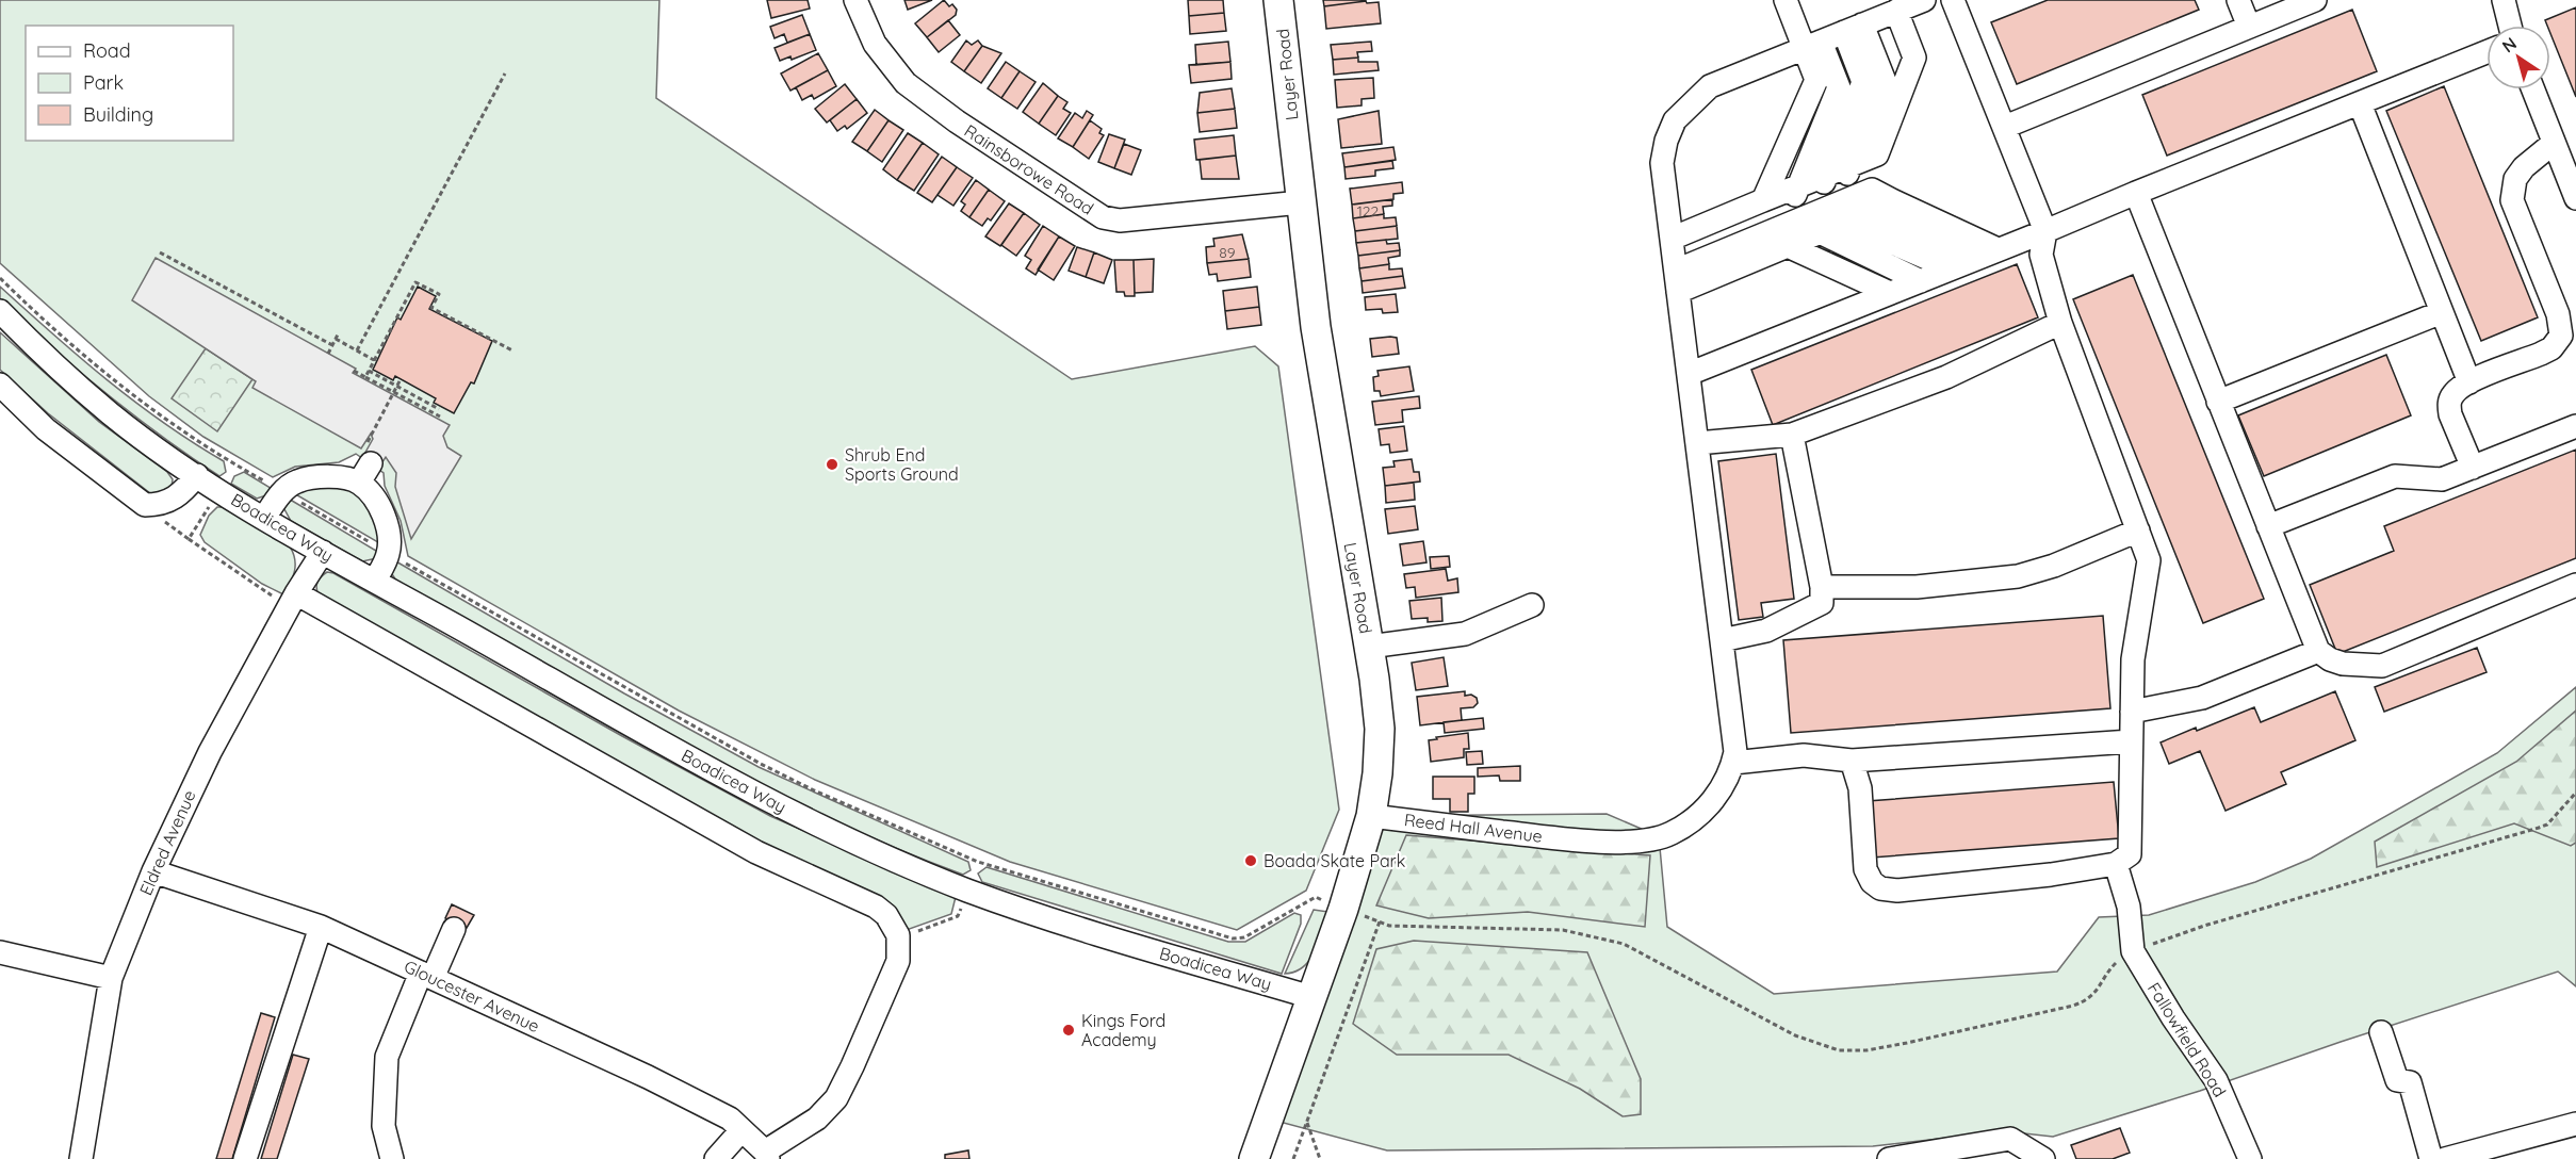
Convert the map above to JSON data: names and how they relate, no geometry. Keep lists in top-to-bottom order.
{
  "streets": {
    "main road": ["Layer Road"],
    "street": [
      "Rainsborowe Road",
      "Boadicea Way",
      "Reed Hall Avenue",
      "Eldred Avenue",
      "Gloucester Avenue",
      "Fallowfield Road"
    ]
  },
  "crossings": [
    ["Layer Road", "Rainsborowe Road"],
    ["Layer Road", "Boadicea Way"],
    ["Layer Road", "Reed Hall Avenue"],
    ["Boadicea Way", "Eldred Avenue"],
    ["Eldred Avenue", "Gloucester Avenue"]
  ],
  "places": ["Shrub End Sports Ground", "Boada Skate Park", "Kings Ford Academy"],
  "house_numbers": ["122", "89"],
  "legend": ["Road", "Park", "Building"],
  "north": "top left"
}
